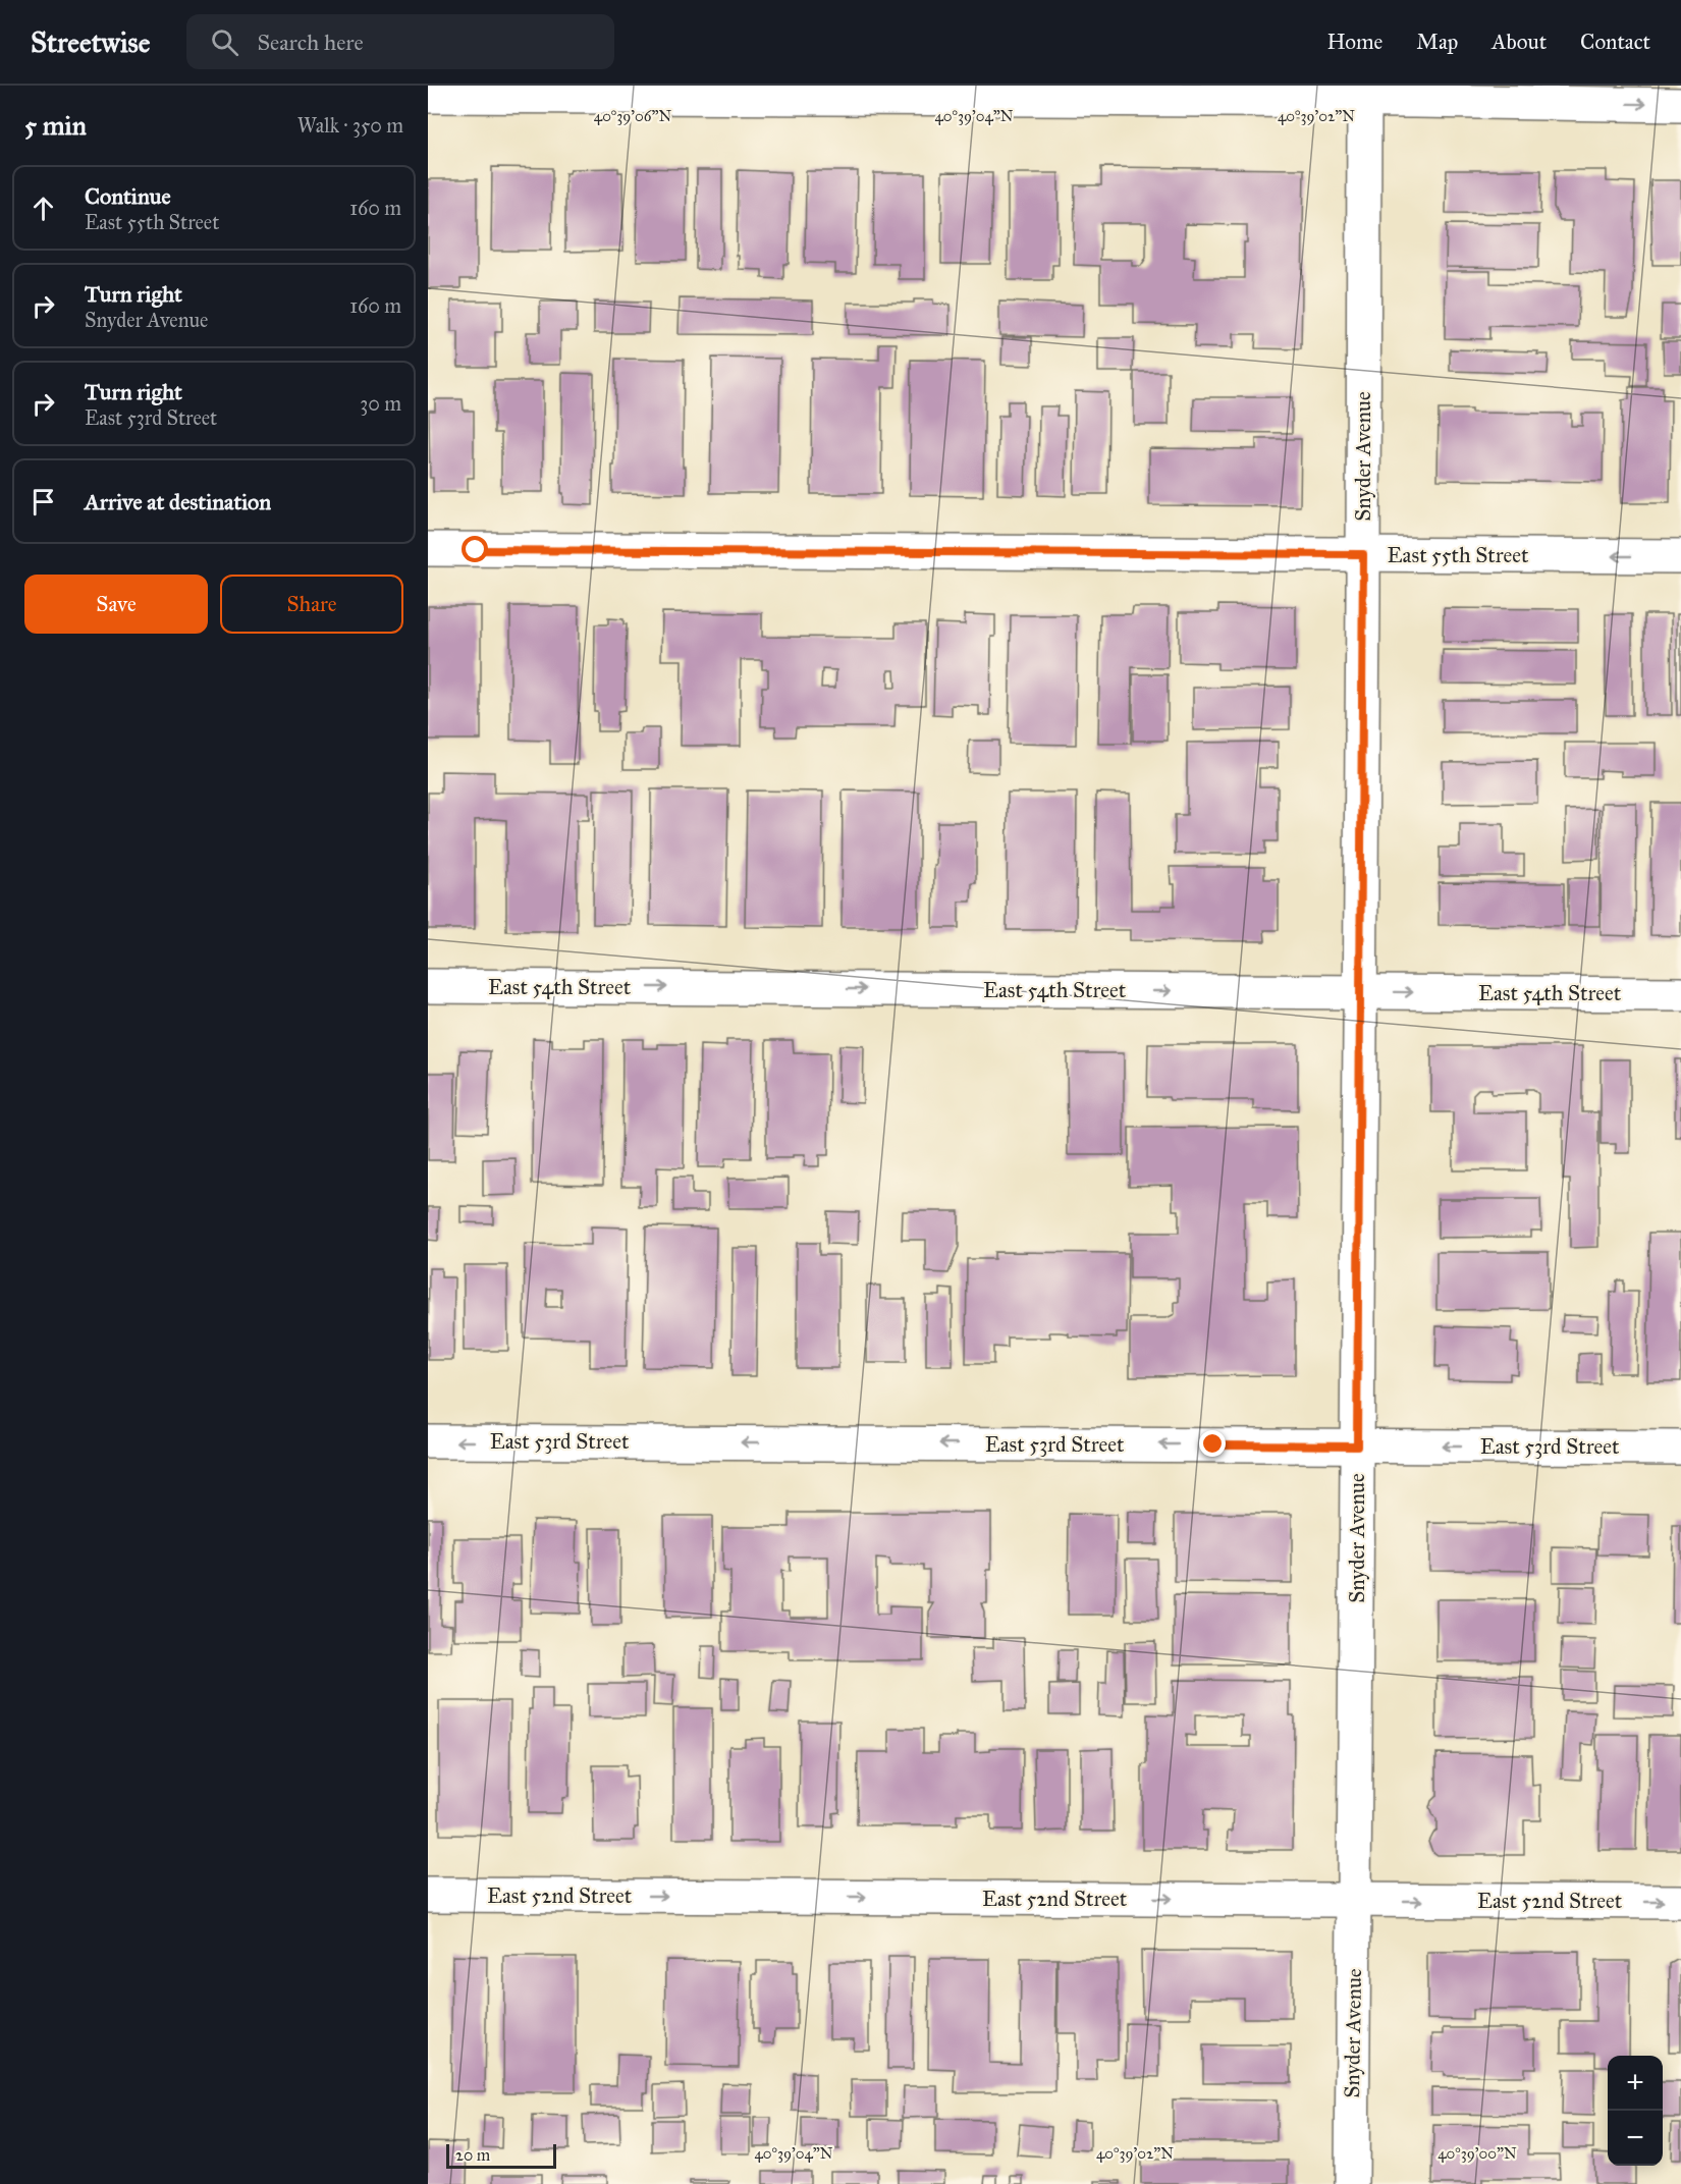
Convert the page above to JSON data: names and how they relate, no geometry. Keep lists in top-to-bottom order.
{
  "streets": {
    "street": [
      "Snyder Avenue",
      "East 55th Street",
      "East 54th Street",
      "East 53rd Street",
      "East 52nd Street"
    ]
  },
  "crossings": [
    ["Snyder Avenue", "East 55th Street"],
    ["Snyder Avenue", "East 54th Street"],
    ["Snyder Avenue", "East 53rd Street"],
    ["Snyder Avenue", "East 52nd Street"]
  ],
  "one_way": ["East 54th Street", "East 53rd Street", "East 52nd Street"],
  "scale_bar": "20 m",
  "page": {
    "header": "Streetwise",
    "search": "Search here",
    "nav": [
      "Home",
      "Map",
      "About",
      "Contact"
    ],
    "heading": ["5 min", "Walk · 350 m"],
    "list": [
      ["Continue", "East 55th Street", "160 m"],
      ["Turn right", "Snyder Avenue", "160 m"],
      ["Turn right", "East 53rd Street", "30 m"],
      "Arrive at destination"
    ],
    "buttons": ["Save", "Share"],
    "map_buttons": ["+", "−"],
    "scale": "20 m"
  },
  "coordinates": [
    "40°39'06\"N",
    "40°39'04\"N",
    "40°39'02\"N",
    "40°39'00\"N"
  ]
}
